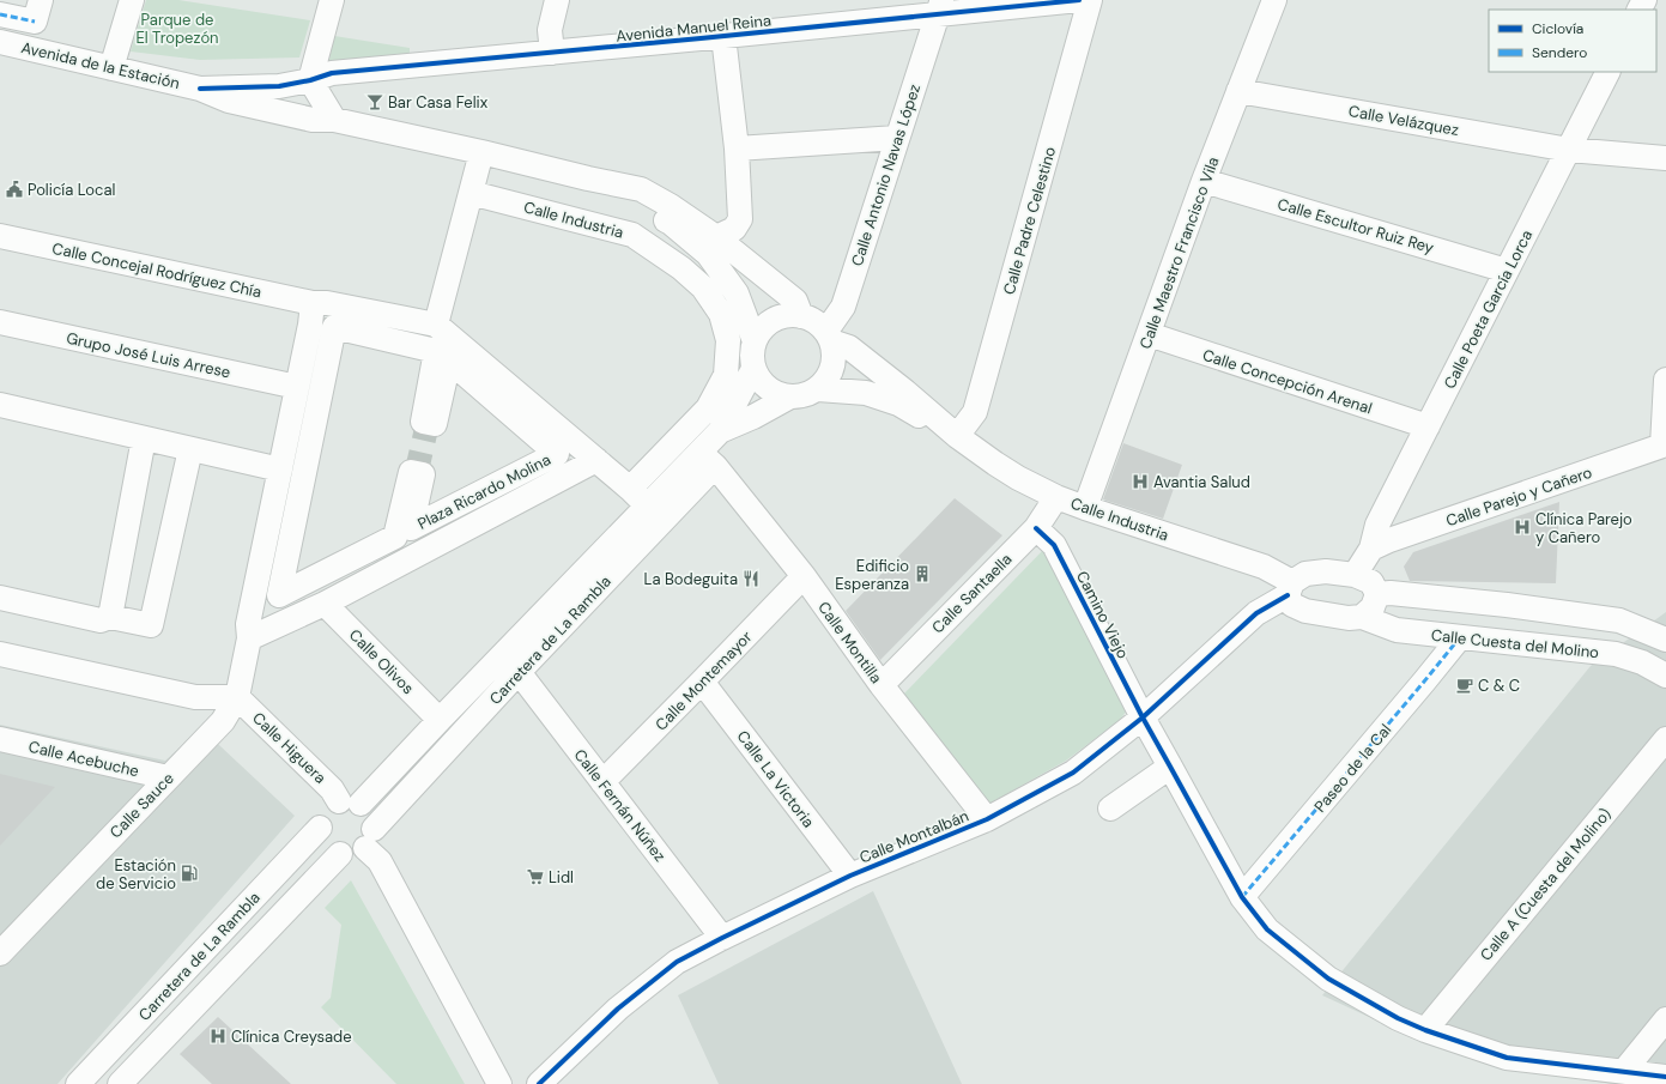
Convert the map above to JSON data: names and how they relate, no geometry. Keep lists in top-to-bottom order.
{
  "streets": {
    "street": [
      "Avenida Manuel Reina",
      "Avenida de la Estación",
      "Calle Velázquez",
      "Calle Antonio Navas López",
      "Calle Industria",
      "Calle Padre Celestino",
      "Calle Escultor Ruiz Rey",
      "Calle Maestro Francisco Vila",
      "Calle Concejal Rodríguez Chía",
      "Calle Poeta García Lorca",
      "Grupo José Luis Arrese",
      "Calle Concepción Arenal",
      "Plaza Ricardo Molina",
      "Calle Parejo y Cañero",
      "Calle Santaella",
      "Camino Viejo",
      "Carretera de La Rambla",
      "Calle Montilla",
      "Calle Cuesta del Molino",
      "Calle Olivos",
      "Calle Montemayor",
      "Calle Higuera",
      "Calle Acebuche",
      "Paseo de la Cal",
      "Calle La Victoria",
      "Calle Sauce",
      "Calle Fernán Núñez",
      "Calle Montalbán",
      "Calle A (Cuesta del Molino)"
    ]
  },
  "crossings": [
    ["Avenida Manuel Reina", "Avenida de la Estación"],
    ["Avenida Manuel Reina", "Calle Antonio Navas López"],
    ["Avenida de la Estación", "Calle Industria"],
    ["Calle Velázquez", "Calle Maestro Francisco Vila"],
    ["Calle Velázquez", "Calle Poeta García Lorca"],
    ["Calle Antonio Navas López", "Calle Industria"],
    ["Calle Antonio Navas López", "Carretera de La Rambla"],
    ["Calle Industria", "Calle Padre Celestino"],
    ["Calle Industria", "Calle Maestro Francisco Vila"],
    ["Calle Industria", "Calle Santaella"],
    ["Calle Industria", "Carretera de La Rambla"],
    ["Calle Industria", "Calle Cuesta del Molino"],
    ["Calle Industria", "Calle Montalbán"],
    ["Calle Escultor Ruiz Rey", "Calle Maestro Francisco Vila"],
    ["Calle Escultor Ruiz Rey", "Calle Poeta García Lorca"],
    ["Calle Maestro Francisco Vila", "Calle Concepción Arenal"],
    ["Calle Poeta García Lorca", "Calle Concepción Arenal"],
    ["Calle Poeta García Lorca", "Calle Parejo y Cañero"],
    ["Calle Poeta García Lorca", "Calle Montalbán"],
    ["Plaza Ricardo Molina", "Calle Olivos"],
    ["Plaza Ricardo Molina", "Calle Sauce"],
    ["Calle Santaella", "Camino Viejo"],
    ["Calle Santaella", "Calle Montilla"],
    ["Camino Viejo", "Paseo de la Cal"],
    ["Camino Viejo", "Calle Montalbán"],
    ["Camino Viejo", "Calle A (Cuesta del Molino)"],
    ["Carretera de La Rambla", "Calle Montilla"],
    ["Carretera de La Rambla", "Calle Olivos"],
    ["Carretera de La Rambla", "Calle Higuera"],
    ["Carretera de La Rambla", "Calle Fernán Núñez"],
    ["Calle Montilla", "Calle Montemayor"],
    ["Calle Montilla", "Calle Montalbán"],
    ["Calle Cuesta del Molino", "Paseo de la Cal"],
    ["Calle Montemayor", "Calle La Victoria"],
    ["Calle Montemayor", "Calle Fernán Núñez"],
    ["Calle Higuera", "Calle Sauce"],
    ["Calle Acebuche", "Calle Sauce"],
    ["Calle La Victoria", "Calle Montalbán"],
    ["Calle Fernán Núñez", "Calle Montalbán"]
  ],
  "parks": ["Parque de El Tropezón"],
  "places": {
    "bar": ["Bar Casa Felix"],
    "public building": ["Policía Local"],
    "hospital": ["Avantia Salud", "Clínica Parejo y Cañero", "Clínica Creysade"],
    "building": ["Edificio Esperanza"],
    "restaurant": ["La Bodeguita"],
    "cafe": ["C & C"],
    "fuel station": ["Estación de Servicio"],
    "supermarket": ["Lidl"]
  },
  "legend": ["Ciclovía", "Sendero"]
}
